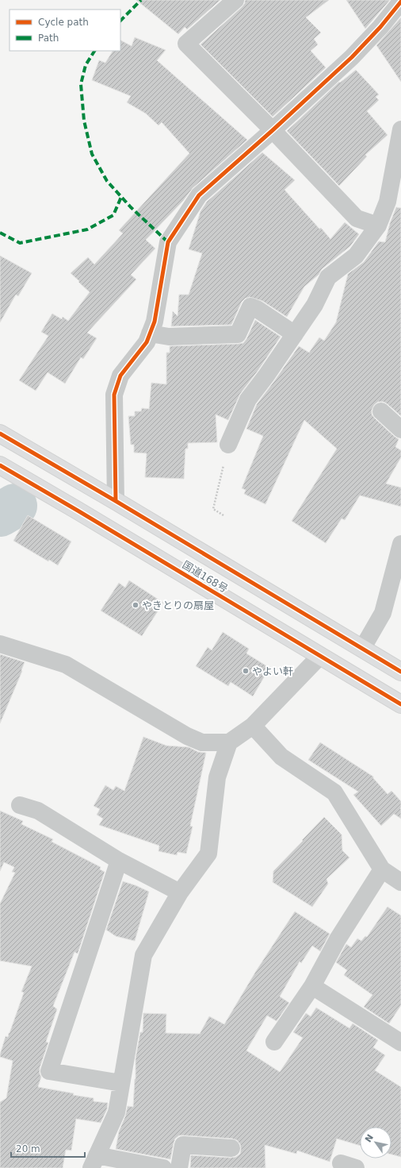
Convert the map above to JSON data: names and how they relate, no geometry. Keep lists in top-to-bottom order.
{
  "streets": {
    "highway": ["国道168号"]
  },
  "places": ["やきとりの扇屋", "やよい軒"],
  "legend": ["Cycle path", "Path"],
  "scale_bar": "20 m",
  "north": "top left"
}
